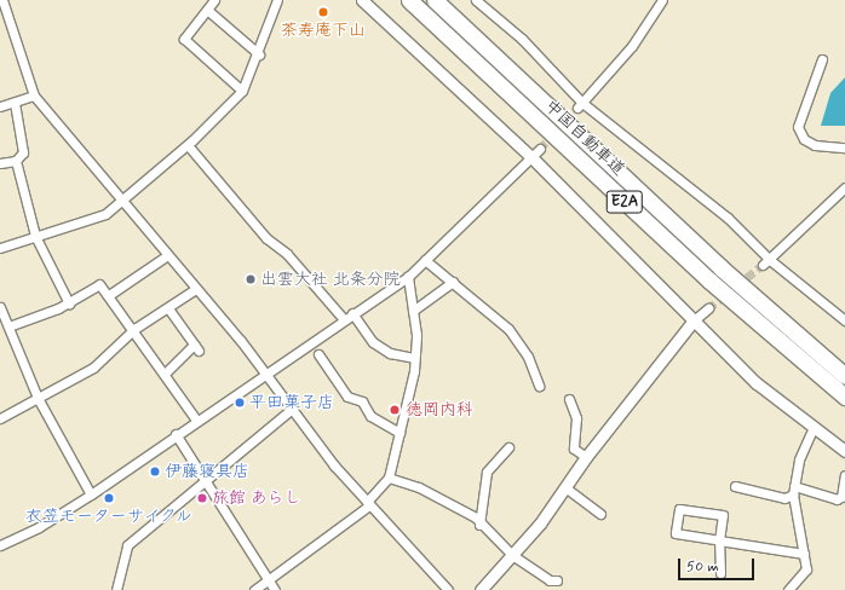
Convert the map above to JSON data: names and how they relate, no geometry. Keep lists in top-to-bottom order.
{
  "streets": {
    "highway": ["中国自動車道", "E2A"]
  },
  "places": [
    "茶寿庵下山",
    "出雲大社 北条分院",
    "平田菓子店",
    "徳岡内科",
    "伊藤寝具店",
    "衣笠モーターサイクル",
    "旅館 あらし"
  ],
  "scale_bar": "50 m"
}
